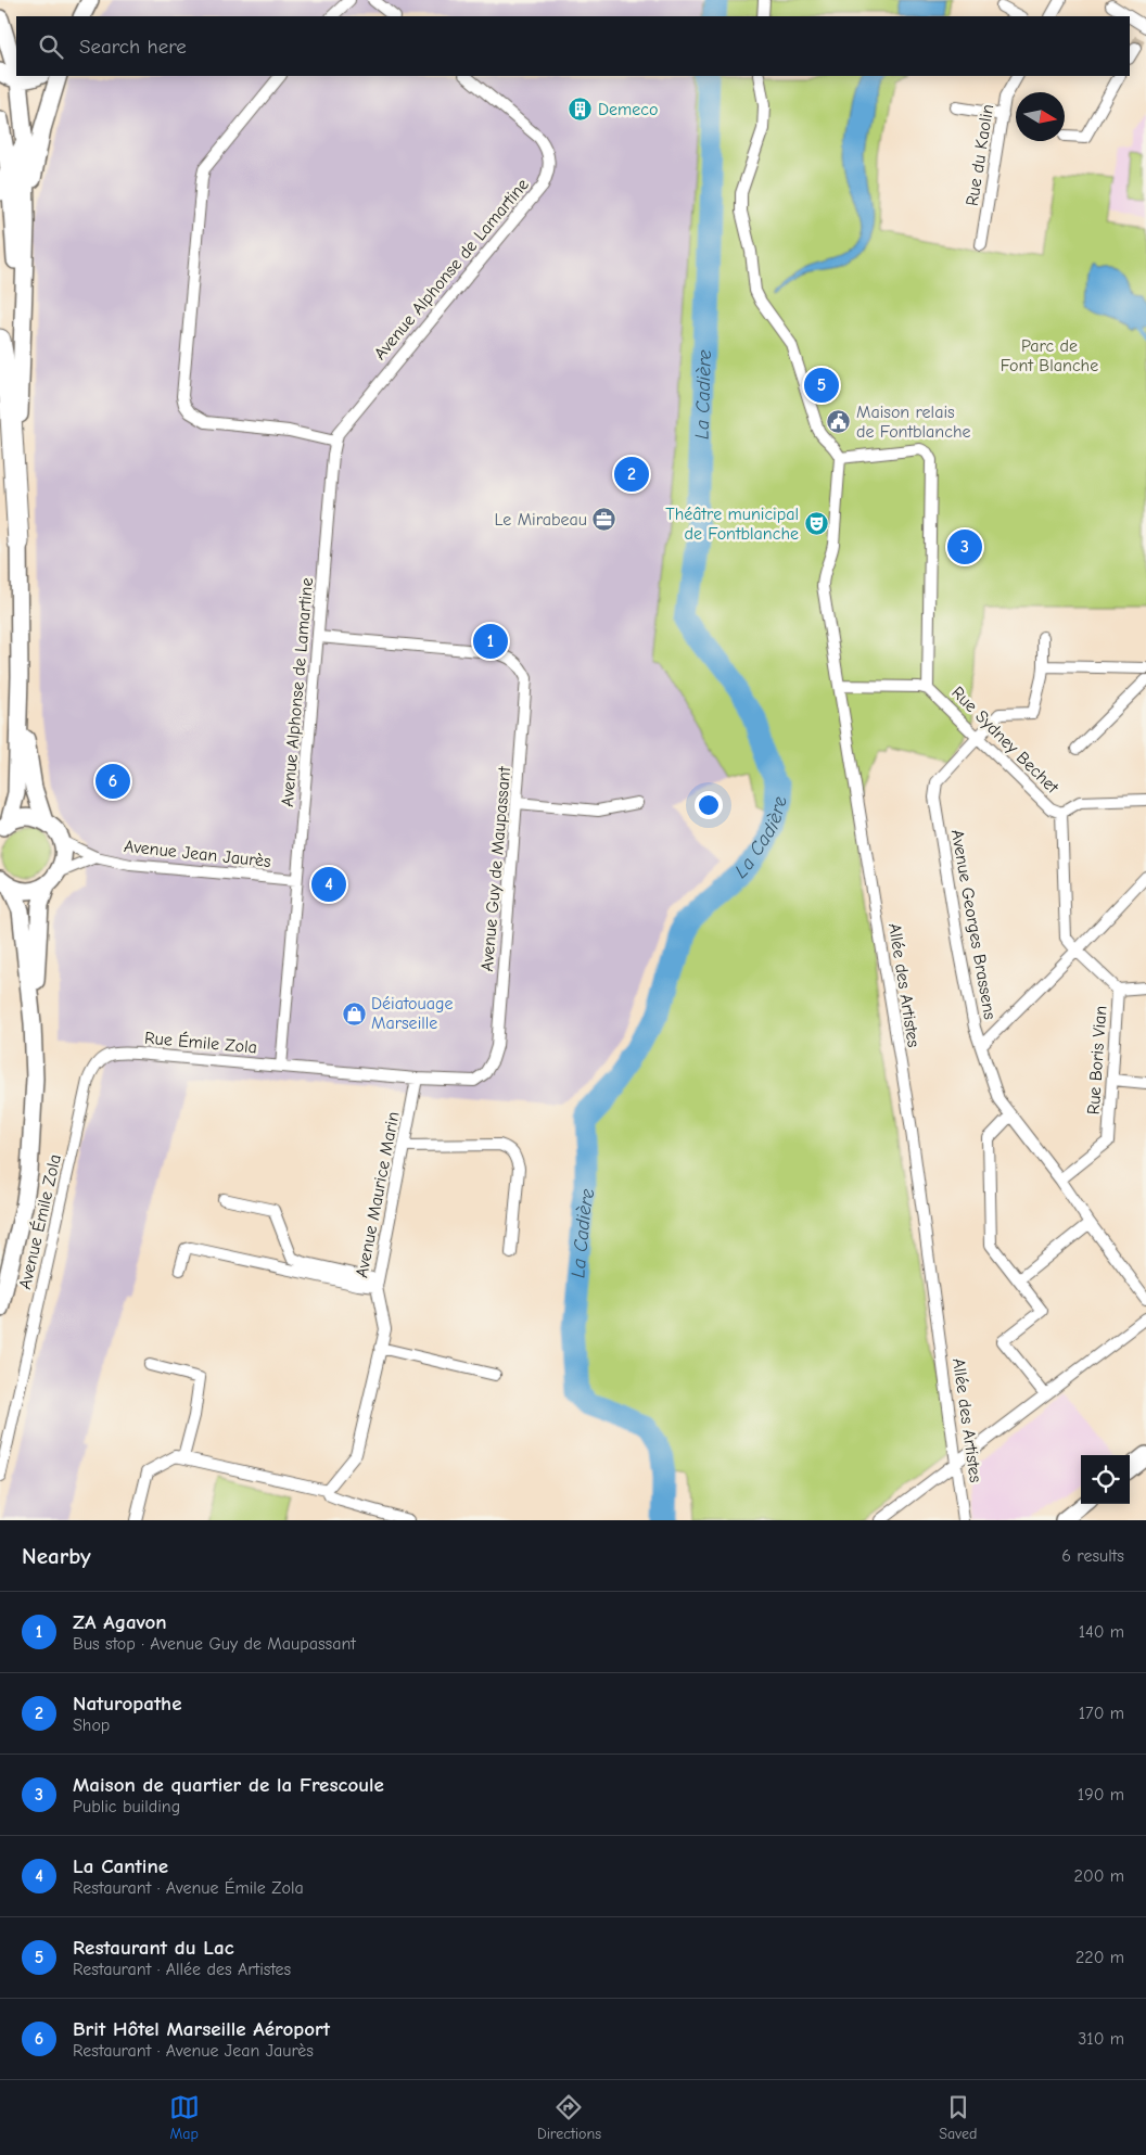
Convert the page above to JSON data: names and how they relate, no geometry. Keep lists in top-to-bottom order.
{
  "streets": {
    "street": [
      "Rue du Kaolin",
      "Avenue Alphonse de Lamartine",
      "Rue Sydney Bechet",
      "Avenue Jean Jaurès",
      "Avenue Guy de Maupassant",
      "Avenue Georges Brassens",
      "Allée des Artistes",
      "Rue Émile Zola",
      "Rue Boris Vian",
      "Avenue Maurice Marin",
      "Avenue Émile Zola"
    ]
  },
  "crossings": [
    ["Avenue Alphonse de Lamartine", "Avenue Jean Jaurès"],
    ["Avenue Alphonse de Lamartine", "Avenue Guy de Maupassant"],
    ["Rue Sydney Bechet", "Avenue Georges Brassens"],
    ["Rue Sydney Bechet", "Allée des Artistes"],
    ["Rue Sydney Bechet", "Rue Boris Vian"],
    ["Avenue Guy de Maupassant", "Rue Émile Zola"],
    ["Avenue Guy de Maupassant", "Avenue Maurice Marin"],
    ["Avenue Georges Brassens", "Rue Boris Vian"],
    ["Rue Émile Zola", "Avenue Émile Zola"]
  ],
  "water": ["La Cadière"],
  "parks": ["Parc de Font Blanche"],
  "places": {
    "building": ["Demeco"],
    "public building": ["Maison relais de Fontblanche"],
    "office": ["Le Mirabeau"],
    "theatre": ["Théâtre municipal de Fontblanche"],
    "shop": ["Déiatouage Marseille"]
  },
  "north": "right",
  "page": {
    "search": "Search here",
    "pins": [
      "5",
      "2",
      "3",
      "1",
      "6",
      "4"
    ],
    "heading": ["Nearby", "6 results"],
    "list": [
      {
        "mark": "1",
        "name": "ZA Agavon",
        "note": "Bus stop · Avenue Guy de Maupassant",
        "value": "140 m"
      },
      {
        "mark": "2",
        "name": "Naturopathe",
        "note": "Shop",
        "value": "170 m"
      },
      {
        "mark": "3",
        "name": "Maison de quartier de la Frescoule",
        "note": "Public building",
        "value": "190 m"
      },
      {
        "mark": "4",
        "name": "La Cantine",
        "note": "Restaurant · Avenue Émile Zola",
        "value": "200 m"
      },
      {
        "mark": "5",
        "name": "Restaurant du Lac",
        "note": "Restaurant · Allée des Artistes",
        "value": "220 m"
      },
      {
        "mark": "6",
        "name": "Brit Hôtel Marseille Aéroport",
        "note": "Restaurant · Avenue Jean Jaurès",
        "value": "310 m"
      }
    ],
    "nav": ["Map", "Directions", "Saved"]
  }
}
